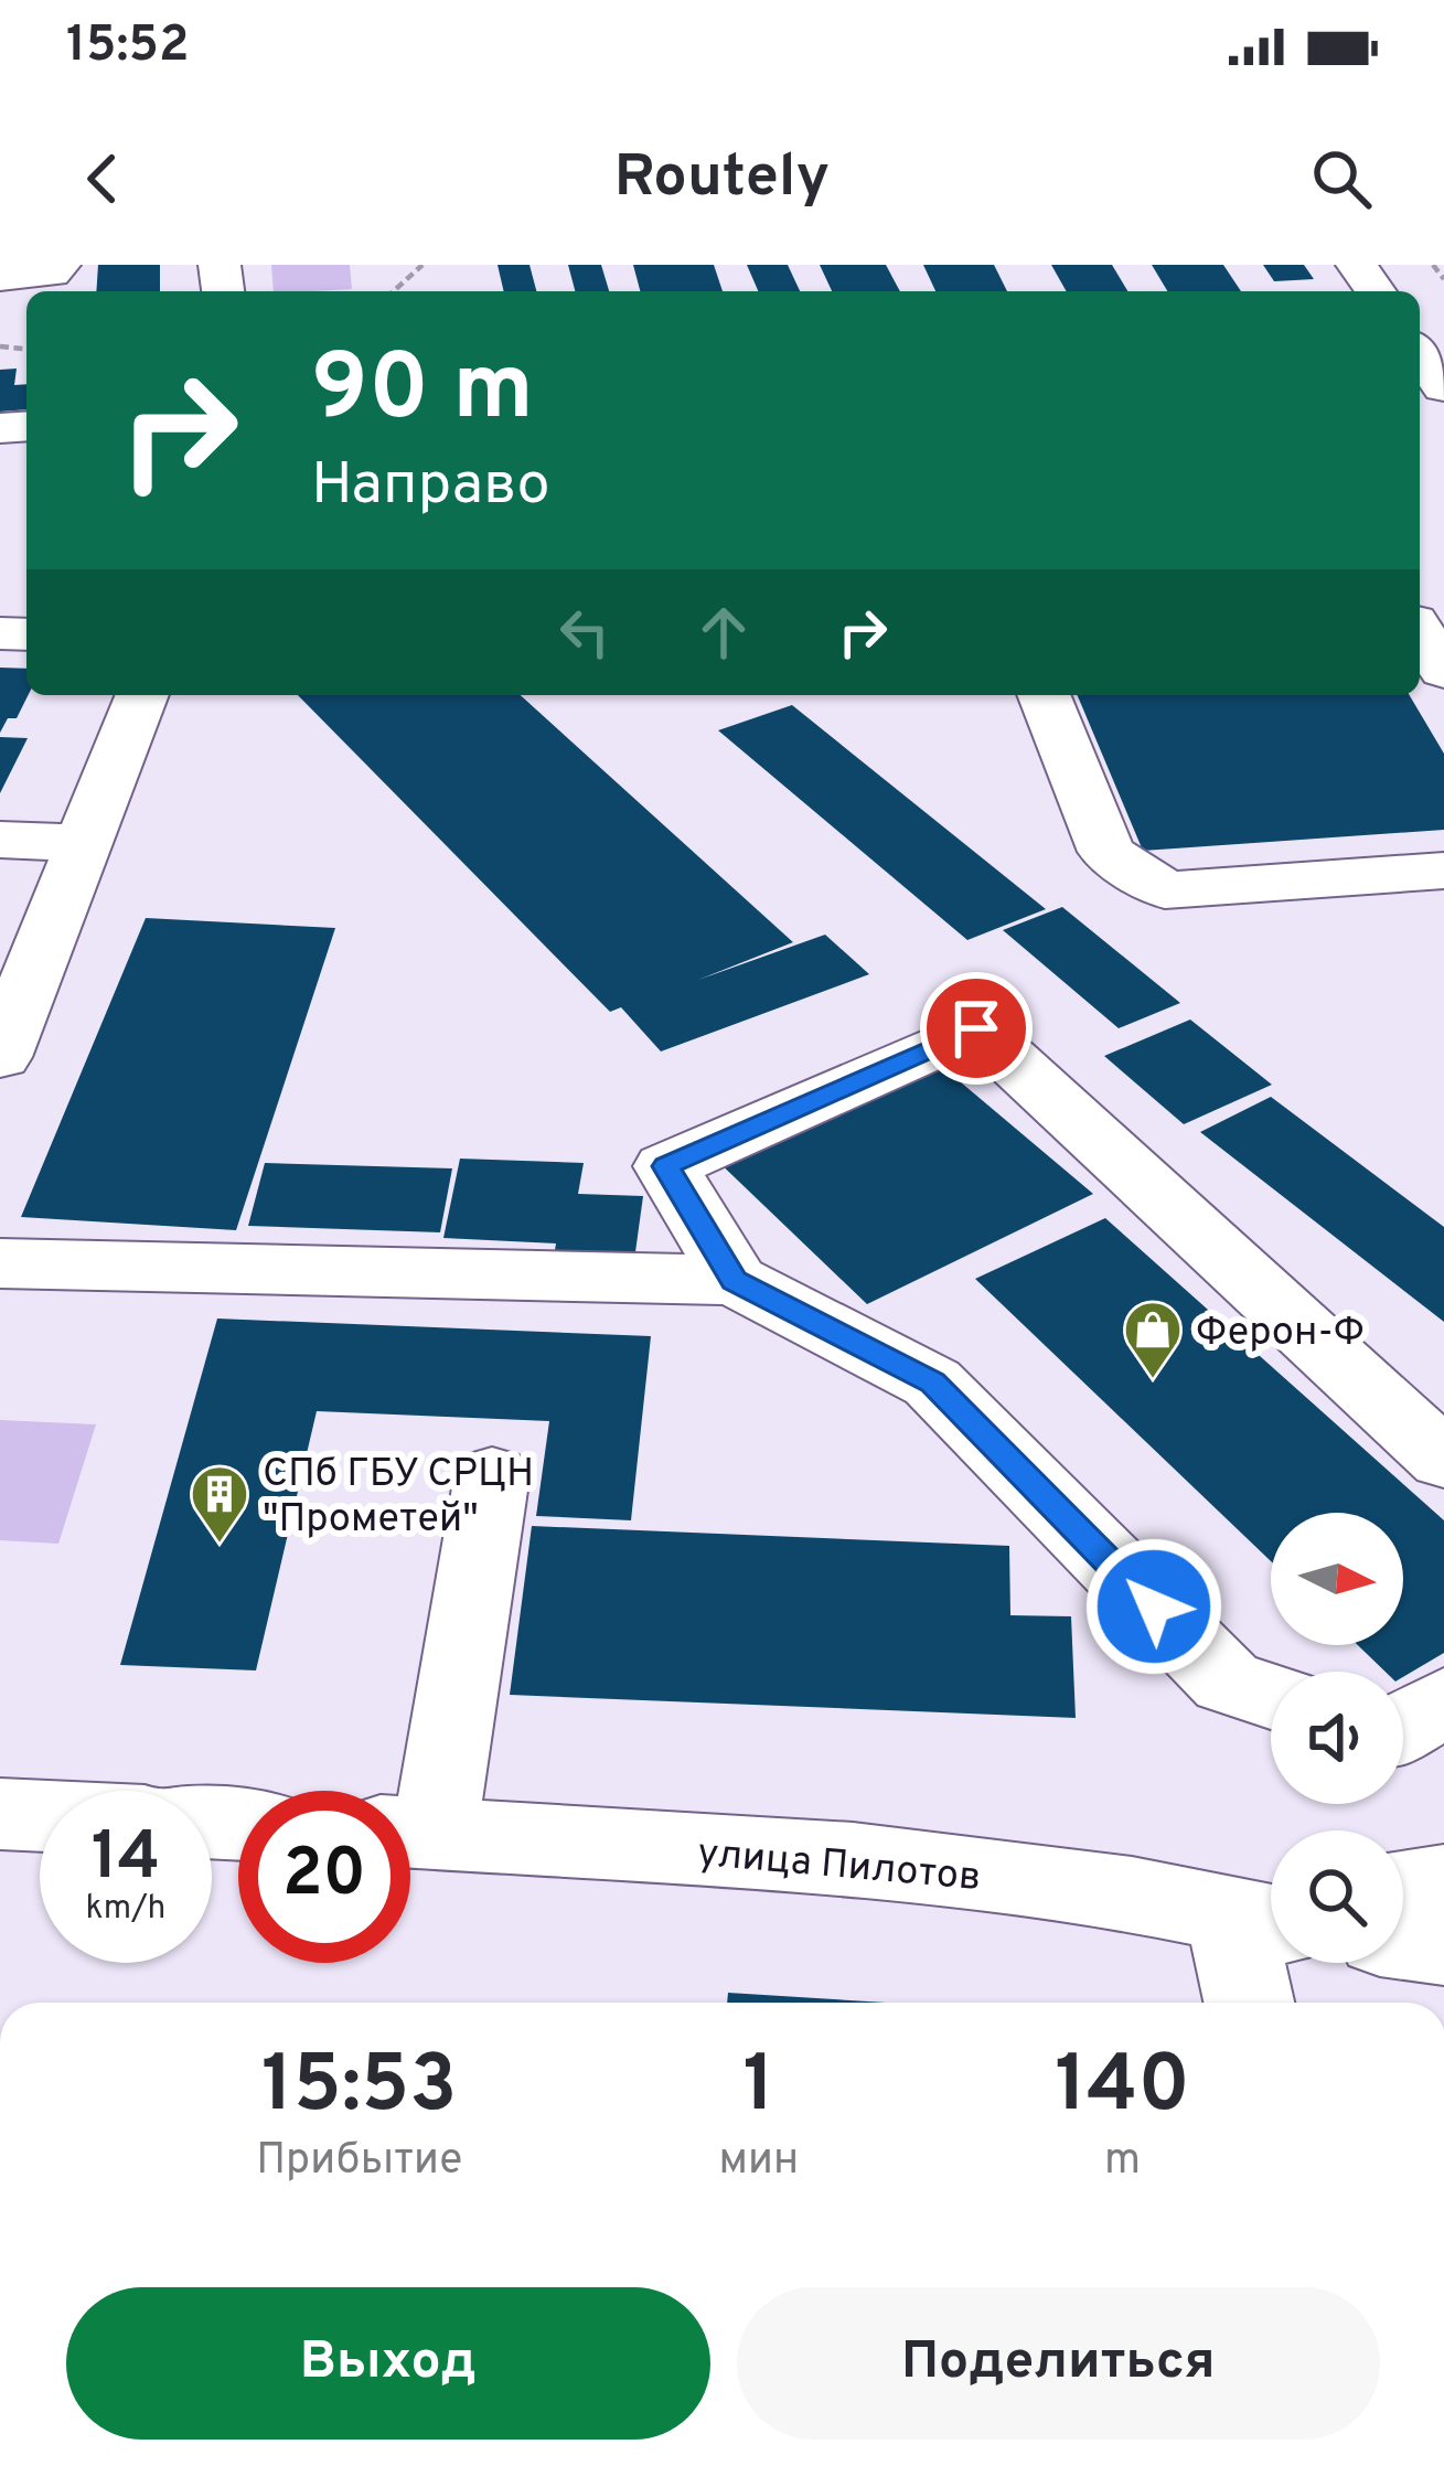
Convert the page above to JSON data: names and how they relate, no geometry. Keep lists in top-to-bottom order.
{
  "streets": {
    "street": ["улица Пилотов"]
  },
  "places": {
    "shop": ["Ферон-Ф"],
    "building": ["СПб ГБУ СРЦН \"Прометей\""]
  },
  "north": "right",
  "page": {
    "status": "15:52",
    "header": "Routely",
    "turn": ["90 m", "Направо"],
    "speed": "14 km/h",
    "limit": "20",
    "eta": [
      "15:53",
      "Прибытие",
      "1",
      "мин",
      "140",
      "m"
    ],
    "buttons": ["Выход", "Поделиться"]
  }
}
